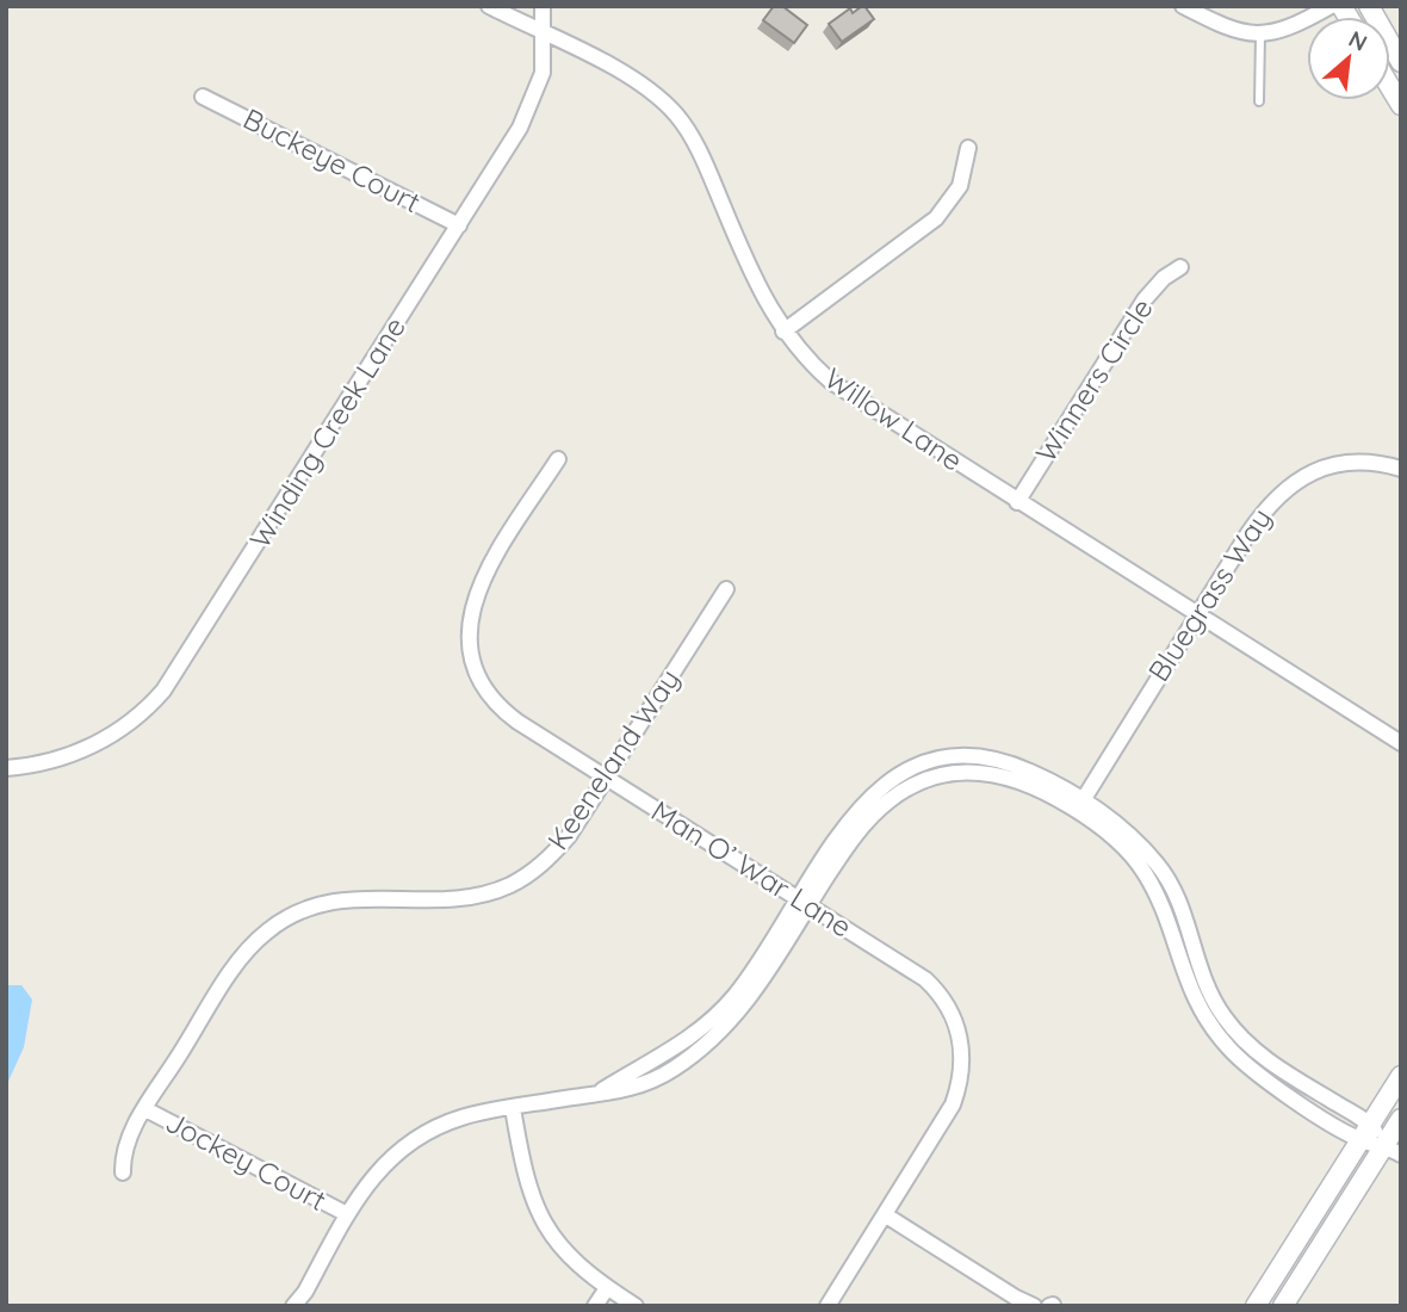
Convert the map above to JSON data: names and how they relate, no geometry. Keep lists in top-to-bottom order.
{
  "streets": {
    "street": [
      "Buckeye Court",
      "Winners Circle",
      "Willow Lane",
      "Winding Creek Lane",
      "Bluegrass Way",
      "Keeneland Way",
      "Man O’ War Lane",
      "Jockey Court"
    ]
  },
  "crossings": [
    ["Buckeye Court", "Winding Creek Lane"],
    ["Winners Circle", "Willow Lane"],
    ["Willow Lane", "Winding Creek Lane"],
    ["Willow Lane", "Bluegrass Way"],
    ["Keeneland Way", "Man O’ War Lane"],
    ["Keeneland Way", "Jockey Court"]
  ],
  "north": "top right"
}
